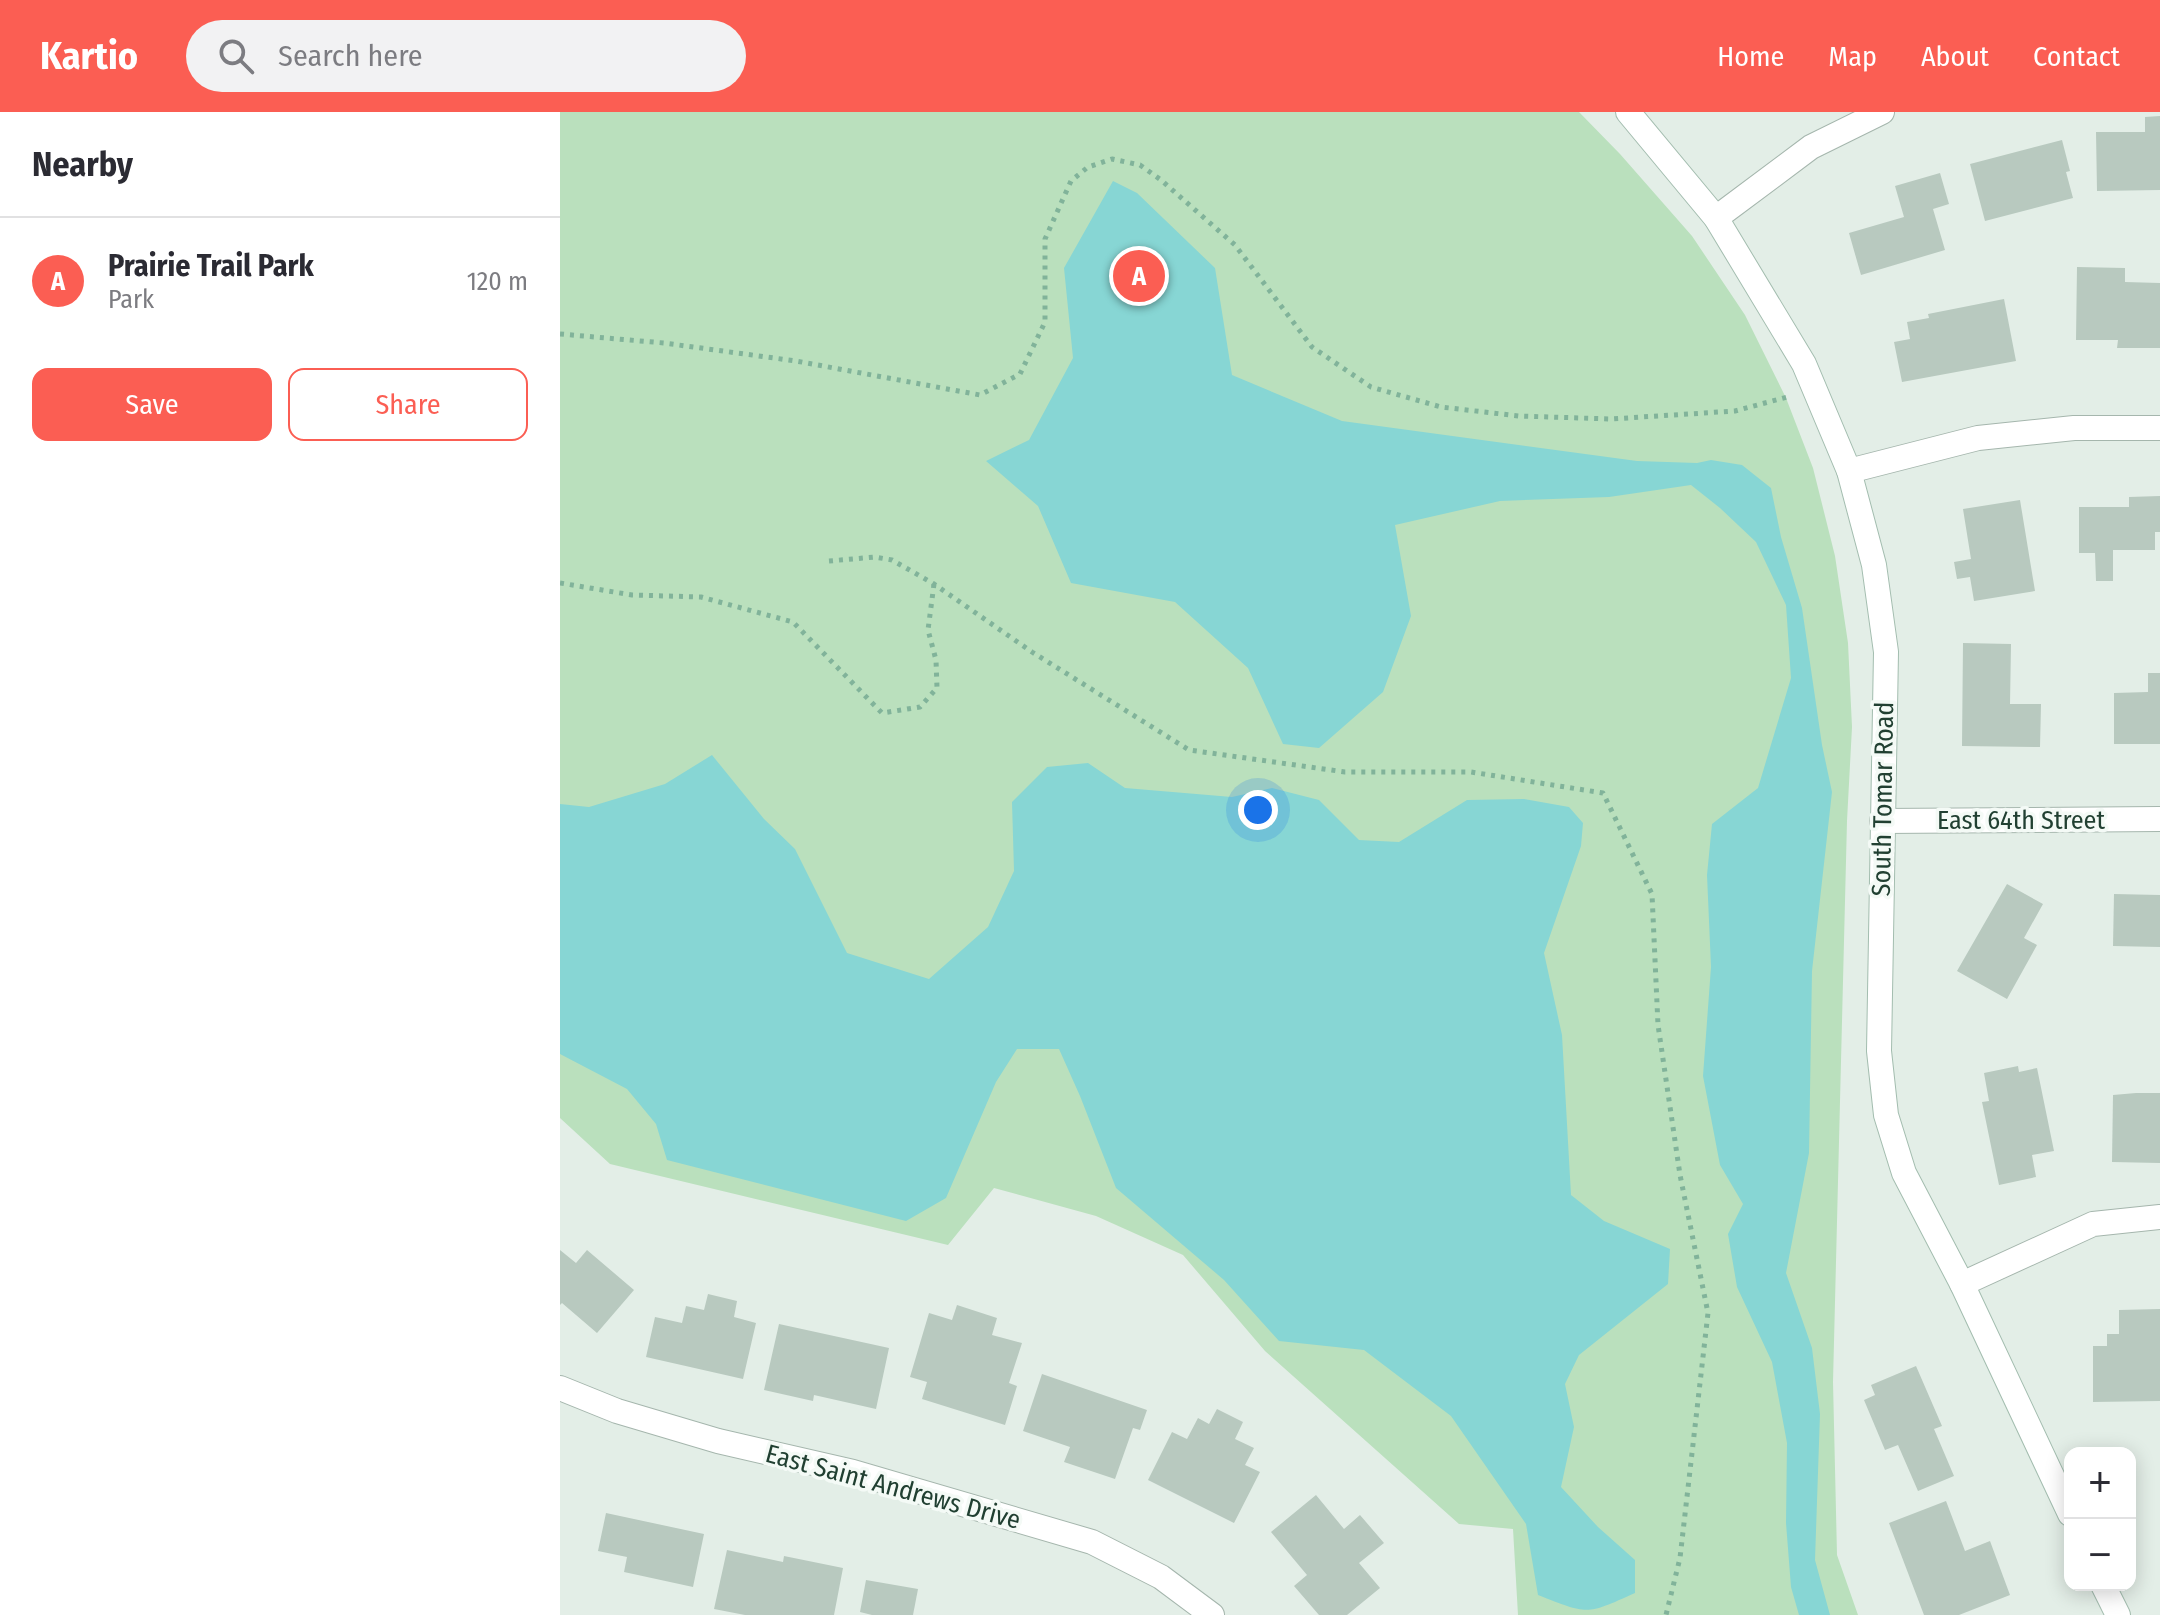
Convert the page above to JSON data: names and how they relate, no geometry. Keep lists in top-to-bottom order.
{
  "streets": {
    "street": ["South Tomar Road", "East 64th Street", "East Saint Andrews Drive"]
  },
  "crossings": [
    ["South Tomar Road", "East 64th Street"]
  ],
  "page": {
    "header": "Kartio",
    "search": "Search here",
    "nav": [
      "Home",
      "Map",
      "About",
      "Contact"
    ],
    "heading": "Nearby",
    "list": [
      {
        "mark": "A",
        "name": "Prairie Trail Park",
        "note": "Park",
        "value": "120 m"
      }
    ],
    "pins": "A",
    "buttons": ["Save", "Share"],
    "map_buttons": ["+", "−"]
  }
}
